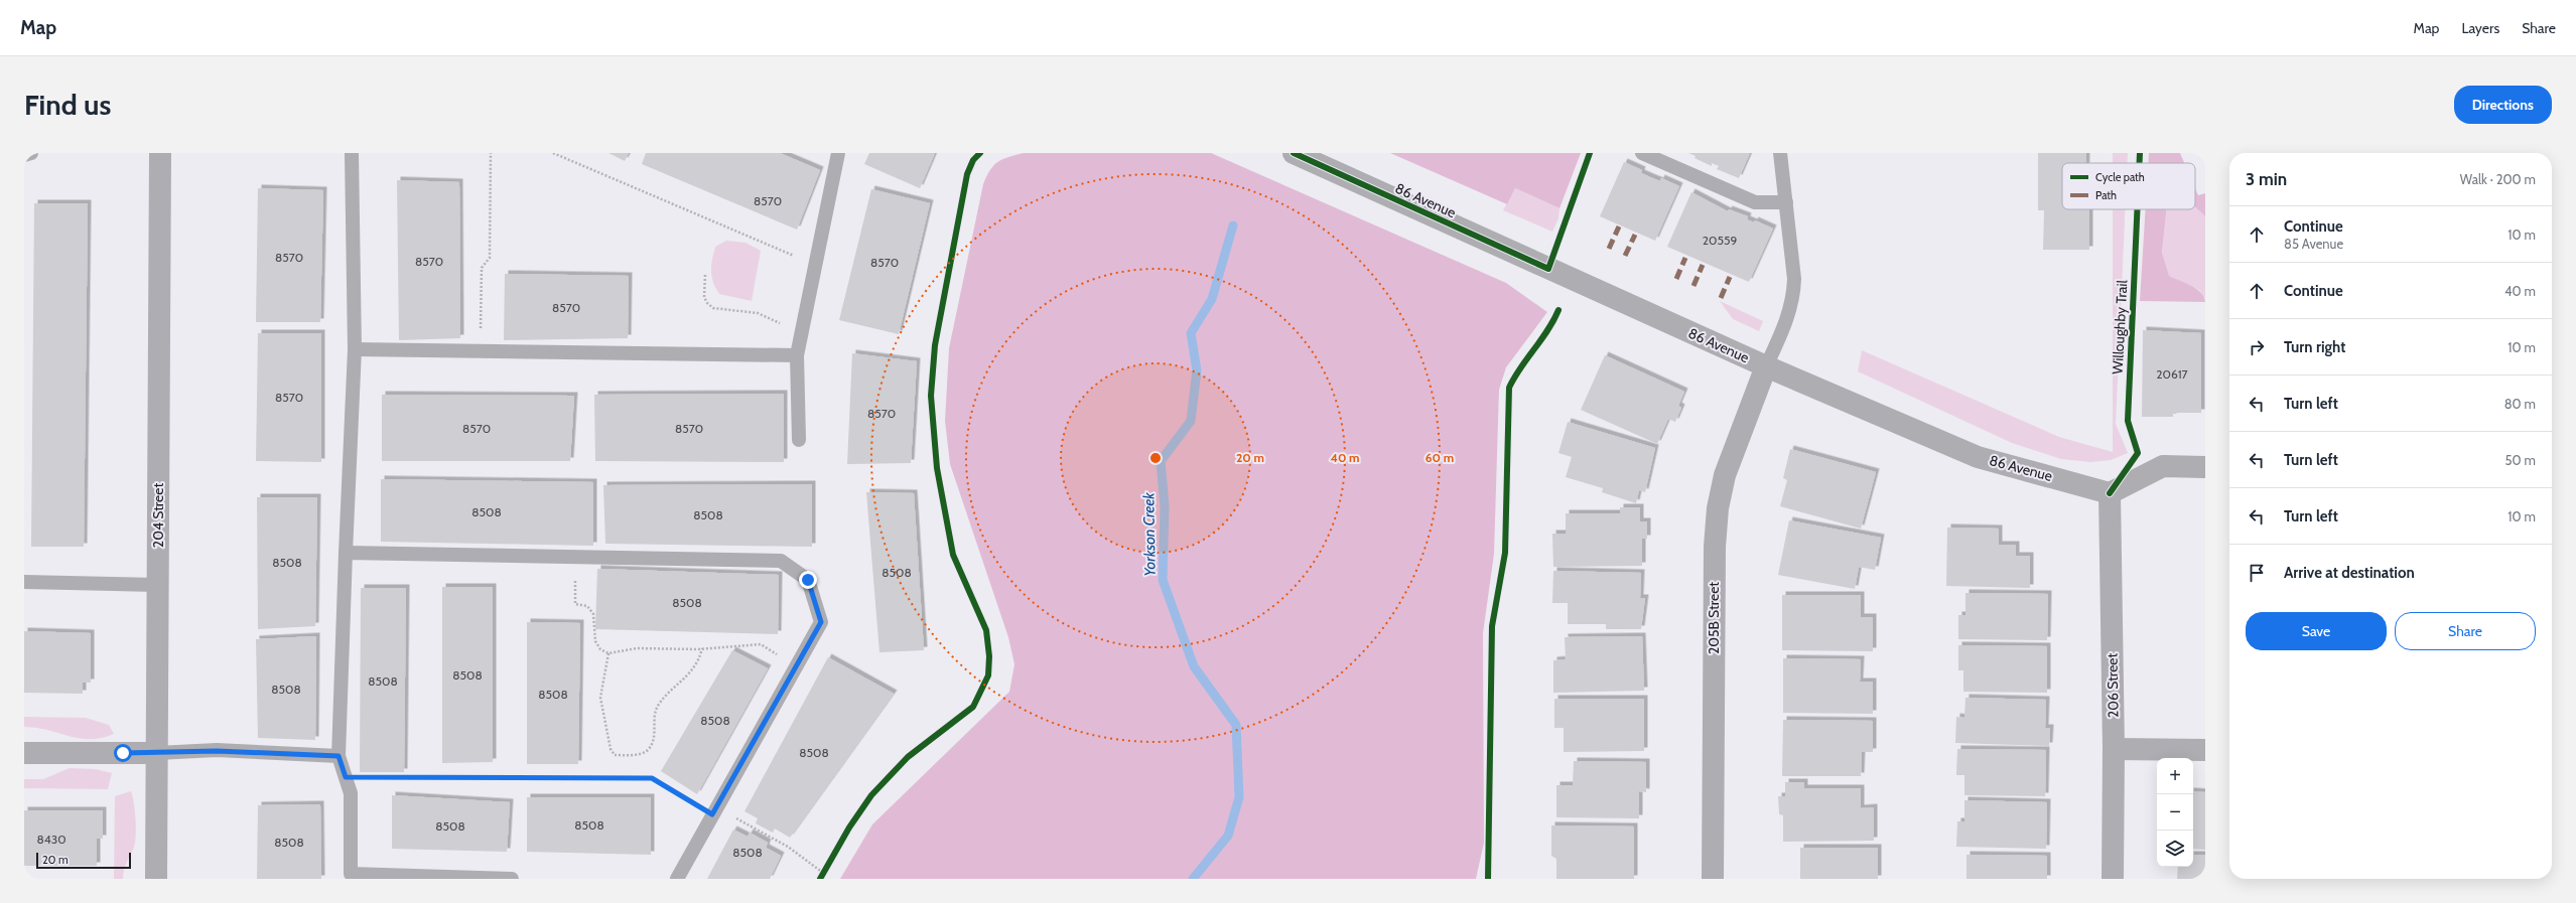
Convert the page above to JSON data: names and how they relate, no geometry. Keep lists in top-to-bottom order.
{
  "streets": {
    "street": [
      "86 Avenue",
      "204 Street",
      "205B Street",
      "206 Street"
    ],
    "cycle path": ["Willoughby Trail"]
  },
  "crossings": [
    ["86 Avenue", "205B Street"],
    ["86 Avenue", "206 Street"]
  ],
  "water": ["Yorkson Creek"],
  "house_numbers": [
    "8570",
    "20559",
    "8570",
    "8570",
    "8570",
    "8570",
    "20617",
    "8570",
    "8570",
    "8570",
    "8570",
    "8508",
    "8508",
    "8508",
    "8508",
    "8508",
    "8508",
    "8508",
    "8508",
    "8508",
    "8508",
    "8508",
    "8508",
    "8508",
    "8430",
    "8508",
    "8508"
  ],
  "legend": ["Cycle path", "Path"],
  "scale_bar": "20 m",
  "page": {
    "header": "Map",
    "nav": ["Map", "Layers", "Share"],
    "buttons": [
      "Directions",
      ["Save", "Share"]
    ],
    "title": "Find us",
    "heading": ["3 min", "Walk · 200 m"],
    "list": [
      ["Continue", "85 Avenue", "10 m"],
      ["Continue", "40 m"],
      ["Turn right", "10 m"],
      ["Turn left", "80 m"],
      ["Turn left", "50 m"],
      ["Turn left", "10 m"],
      "Arrive at destination"
    ],
    "map_buttons": ["+", "−"],
    "scale": "20 m"
  },
  "rings": ["20 m", "40 m", "60 m"]
}
